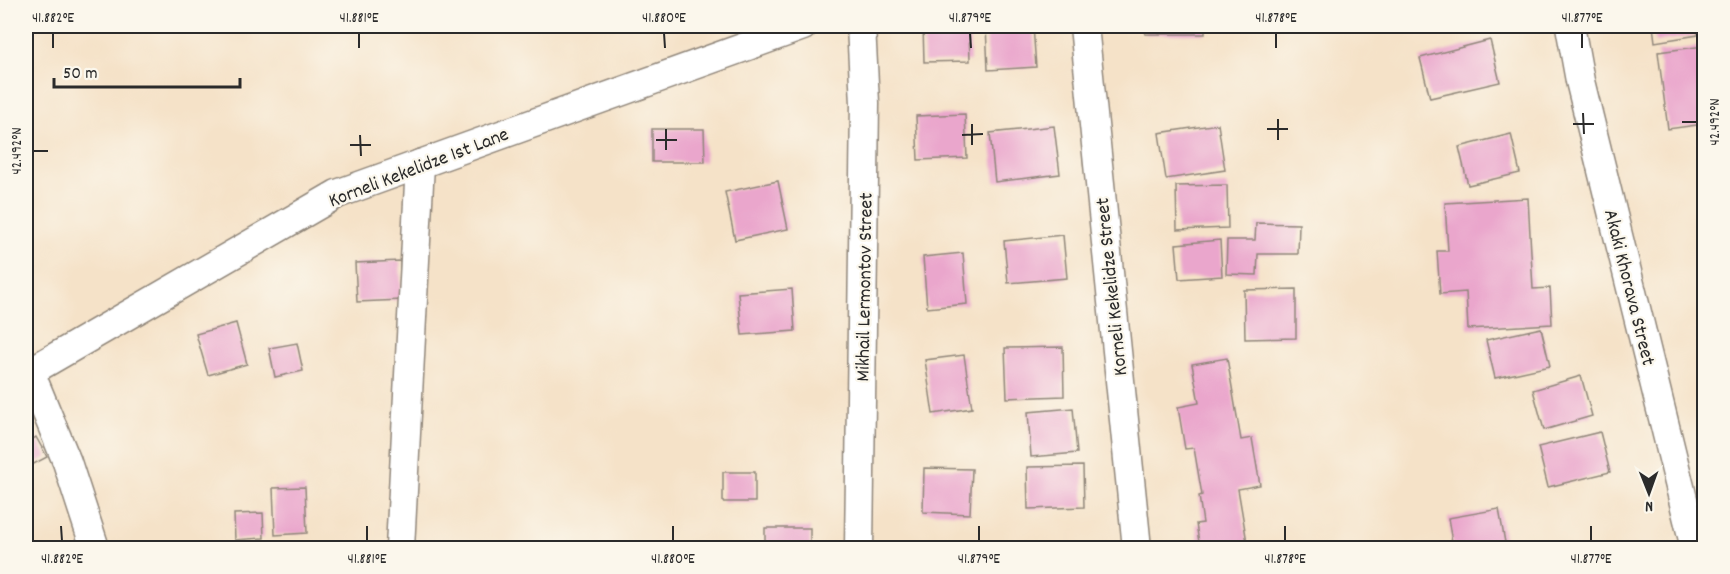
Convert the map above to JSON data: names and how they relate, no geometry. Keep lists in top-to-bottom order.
{
  "streets": {
    "street": [
      "Korneli Kekelidze 1st Lane",
      "Mikhail Lermontov Street",
      "Korneli Kekelidze Street",
      "Akaki Khorava Street"
    ]
  },
  "scale_bar": "50 m",
  "north": "bottom",
  "coordinates": [
    "41.882°E",
    "41.881°E",
    "41.880°E",
    "41.879°E",
    "41.878°E",
    "41.877°E",
    "42.492°N"
  ]
}
